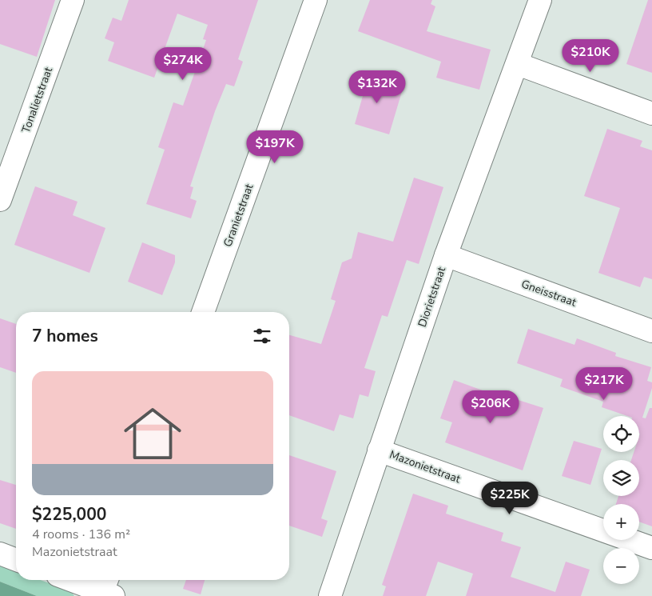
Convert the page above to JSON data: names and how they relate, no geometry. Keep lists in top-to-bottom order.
{
  "streets": {
    "street": [
      "Tonalietstraat",
      "Granietstraat",
      "Gneisstraat",
      "Diorietstraat",
      "Mazonietstraat"
    ]
  },
  "crossings": [
    ["Gneisstraat", "Diorietstraat"],
    ["Diorietstraat", "Mazonietstraat"]
  ],
  "page": {
    "price": [
      "$210K",
      "$274K",
      "$132K",
      "$197K",
      "$217K",
      "$206K",
      "$225K"
    ],
    "heading": "7 homes",
    "list": [
      {
        "name": "$225,000",
        "note": "4 rooms · 136 m² · Mazonietstraat"
      }
    ],
    "map_buttons": ["+", "−"]
  }
}
